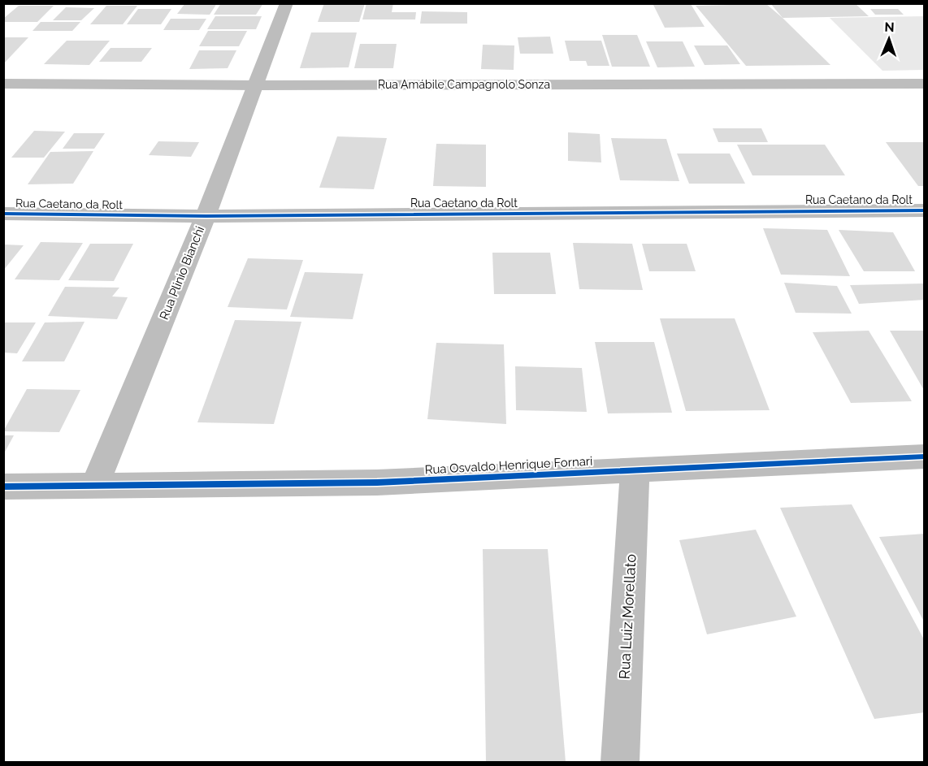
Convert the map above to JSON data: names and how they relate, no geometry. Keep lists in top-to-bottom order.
{
  "streets": {
    "street": [
      "Rua Amábile Campagnolo Sonza",
      "Rua Caetano da Rolt",
      "Rua Plinio Bianchi",
      "Rua Osvaldo Henrique Fornari",
      "Rua Luiz Morellato"
    ]
  },
  "crossings": [
    ["Rua Amábile Campagnolo Sonza", "Rua Plinio Bianchi"],
    ["Rua Caetano da Rolt", "Rua Plinio Bianchi"],
    ["Rua Plinio Bianchi", "Rua Osvaldo Henrique Fornari"],
    ["Rua Osvaldo Henrique Fornari", "Rua Luiz Morellato"]
  ],
  "north": "top"
}
